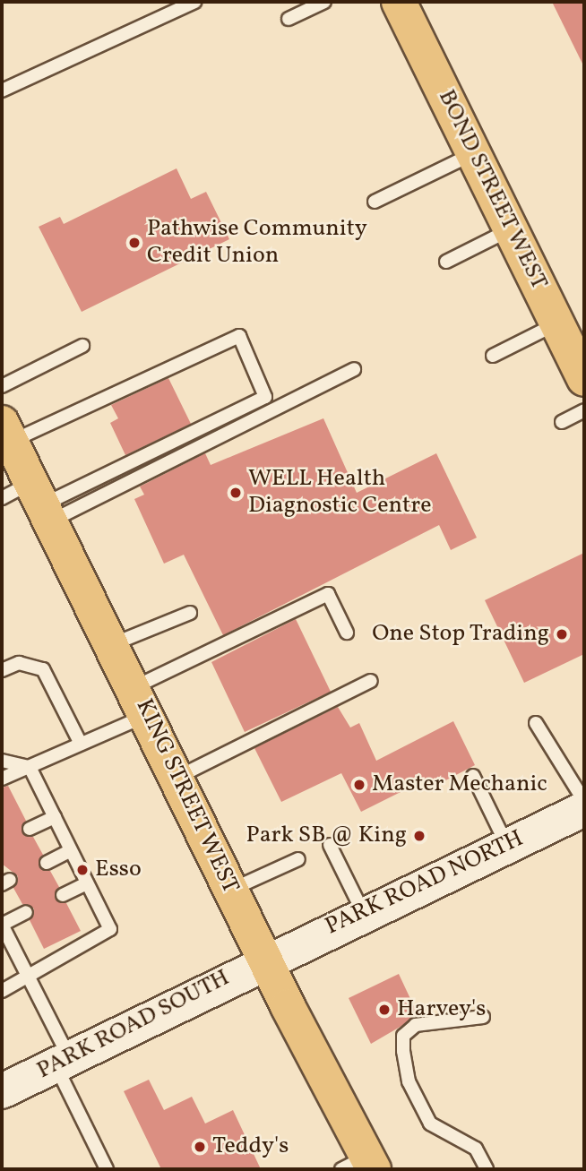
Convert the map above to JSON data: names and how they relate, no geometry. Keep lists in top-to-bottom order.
{
  "streets": {
    "main road": [
      "BOND STREET WEST",
      "KING STREET WEST",
      "PARK ROAD NORTH",
      "PARK ROAD SOUTH"
    ]
  },
  "crossings": [
    ["KING STREET WEST", "PARK ROAD NORTH"],
    ["KING STREET WEST", "PARK ROAD SOUTH"],
    ["PARK ROAD NORTH", "PARK ROAD SOUTH"]
  ],
  "places": [
    "Pathwise Community Credit Union",
    "WELL Health Diagnostic Centre",
    "One Stop Trading",
    "Master Mechanic",
    "Park SB @ King",
    "Esso",
    "Harvey's",
    "Teddy's"
  ]
}
